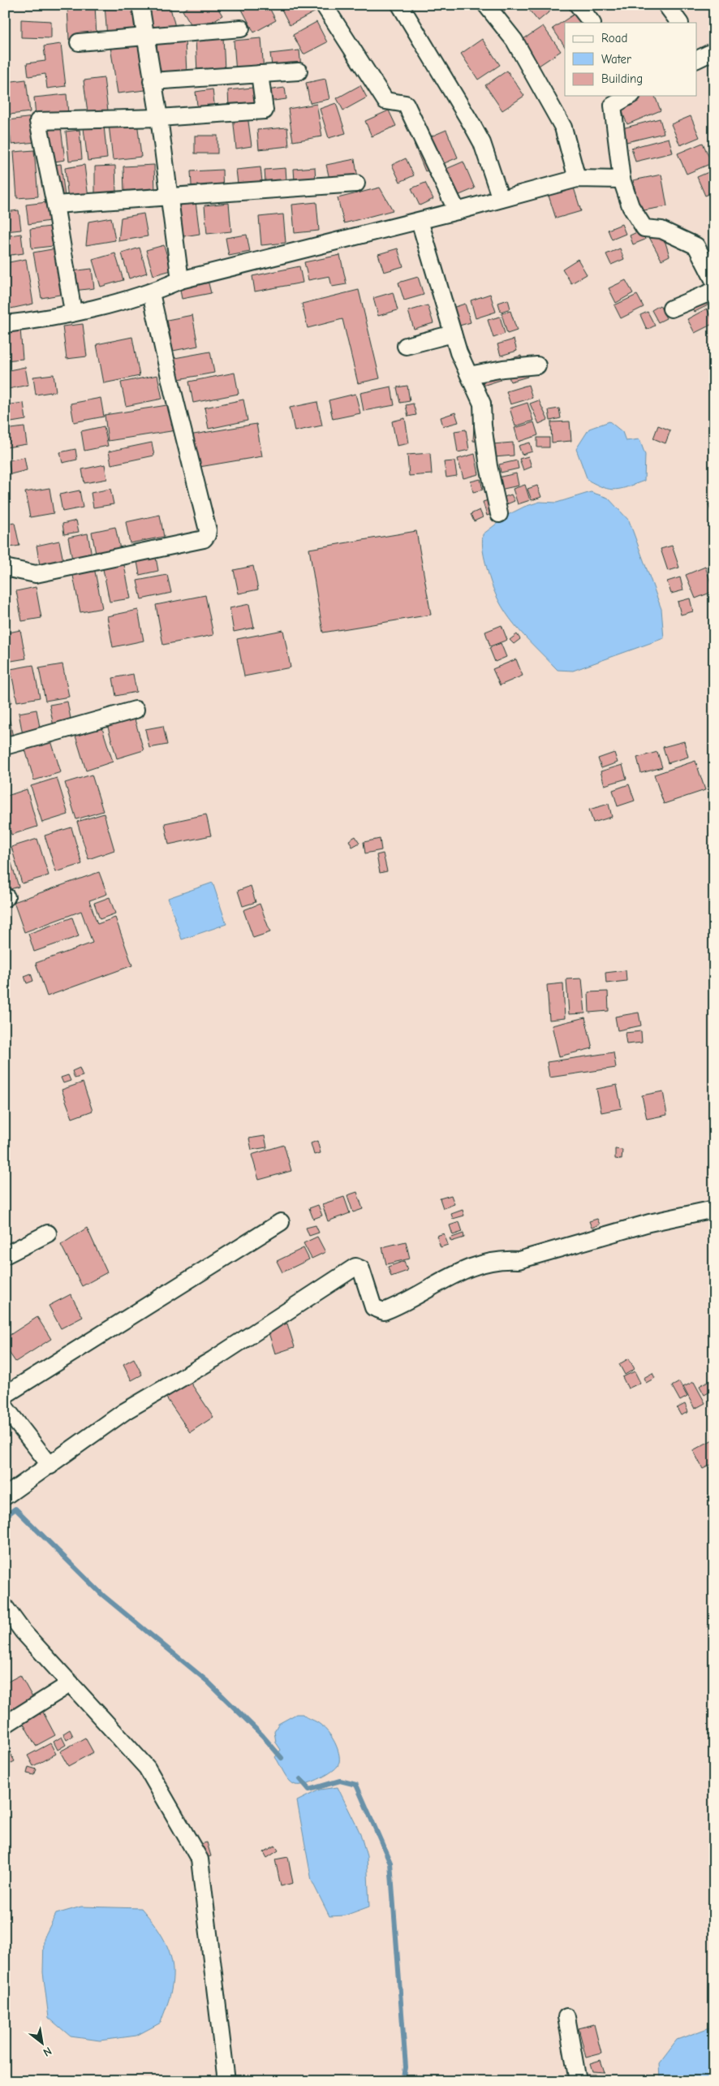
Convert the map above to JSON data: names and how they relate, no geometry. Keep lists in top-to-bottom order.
{
  "legend": ["Road", "Water", "Building"],
  "north": "bottom right"
}
